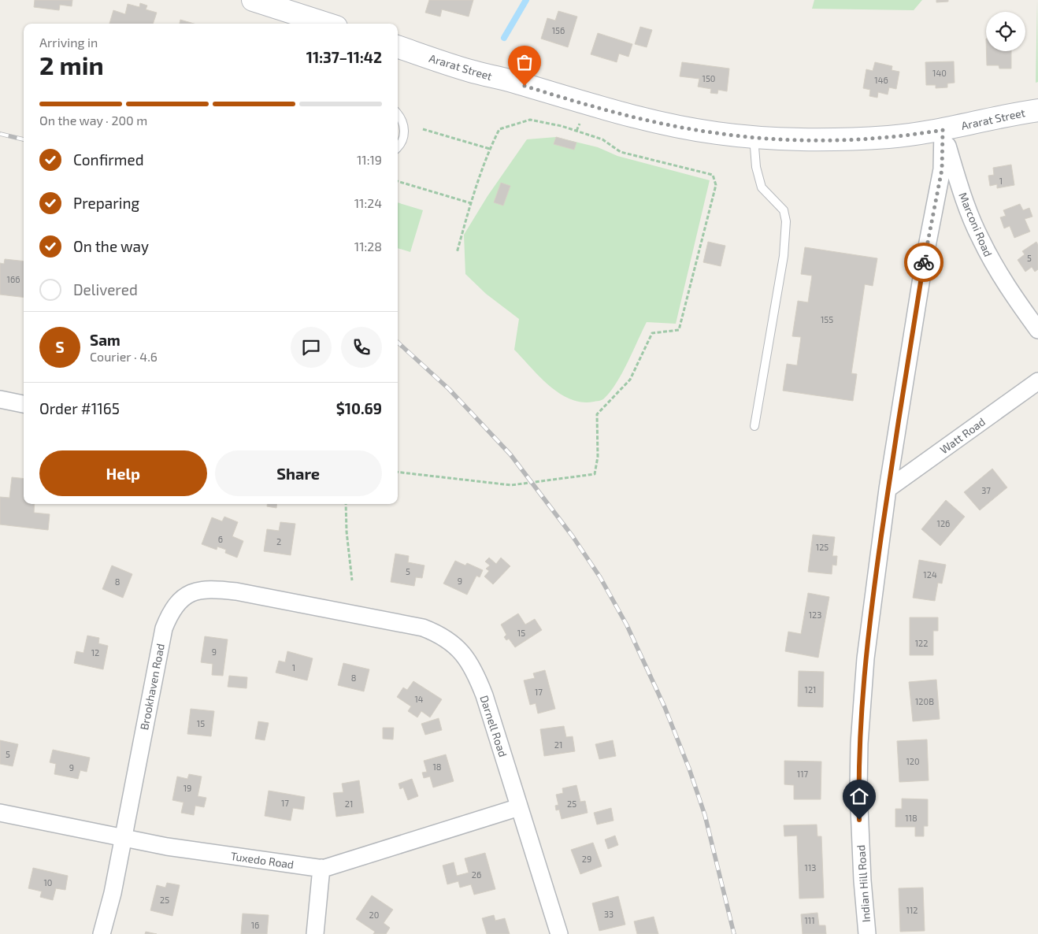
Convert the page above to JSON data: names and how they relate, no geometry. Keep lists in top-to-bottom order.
{
  "streets": {
    "main road": ["Ararat Street"],
    "street": [
      "Marconi Road",
      "Watt Road",
      "Brookhaven Road",
      "Darnell Road",
      "Tuxedo Road",
      "Indian Hill Road"
    ]
  },
  "crossings": [
    ["Ararat Street", "Marconi Road"],
    ["Ararat Street", "Indian Hill Road"],
    ["Marconi Road", "Indian Hill Road"],
    ["Watt Road", "Indian Hill Road"],
    ["Brookhaven Road", "Darnell Road"],
    ["Brookhaven Road", "Tuxedo Road"],
    ["Darnell Road", "Tuxedo Road"]
  ],
  "house_numbers": [
    "156",
    "140",
    "150",
    "146",
    "1",
    "5",
    "166",
    "155",
    "37",
    "126",
    "6",
    "2",
    "125",
    "5",
    "124",
    "9",
    "8",
    "123",
    "15",
    "122",
    "9",
    "12",
    "1",
    "8",
    "121",
    "17",
    "14",
    "120B",
    "15",
    "21",
    "5",
    "120",
    "18",
    "9",
    "117",
    "19",
    "17",
    "21",
    "25",
    "118",
    "29",
    "113",
    "26",
    "10",
    "25",
    "112",
    "33",
    "20",
    "111",
    "16"
  ],
  "page": {
    "heading": ["2 min", "Arriving in", "11:37–11:42"],
    "panel": [
      "Sam",
      "Courier · 4.6",
      "Order #1165",
      "$10.69"
    ],
    "bar": "On the way · 200 m",
    "list": [
      ["Confirmed", "11:19"],
      ["Preparing", "11:24"],
      ["On the way", "11:28"],
      "Delivered"
    ],
    "round": "S",
    "buttons": ["Help", "Share"]
  }
}
